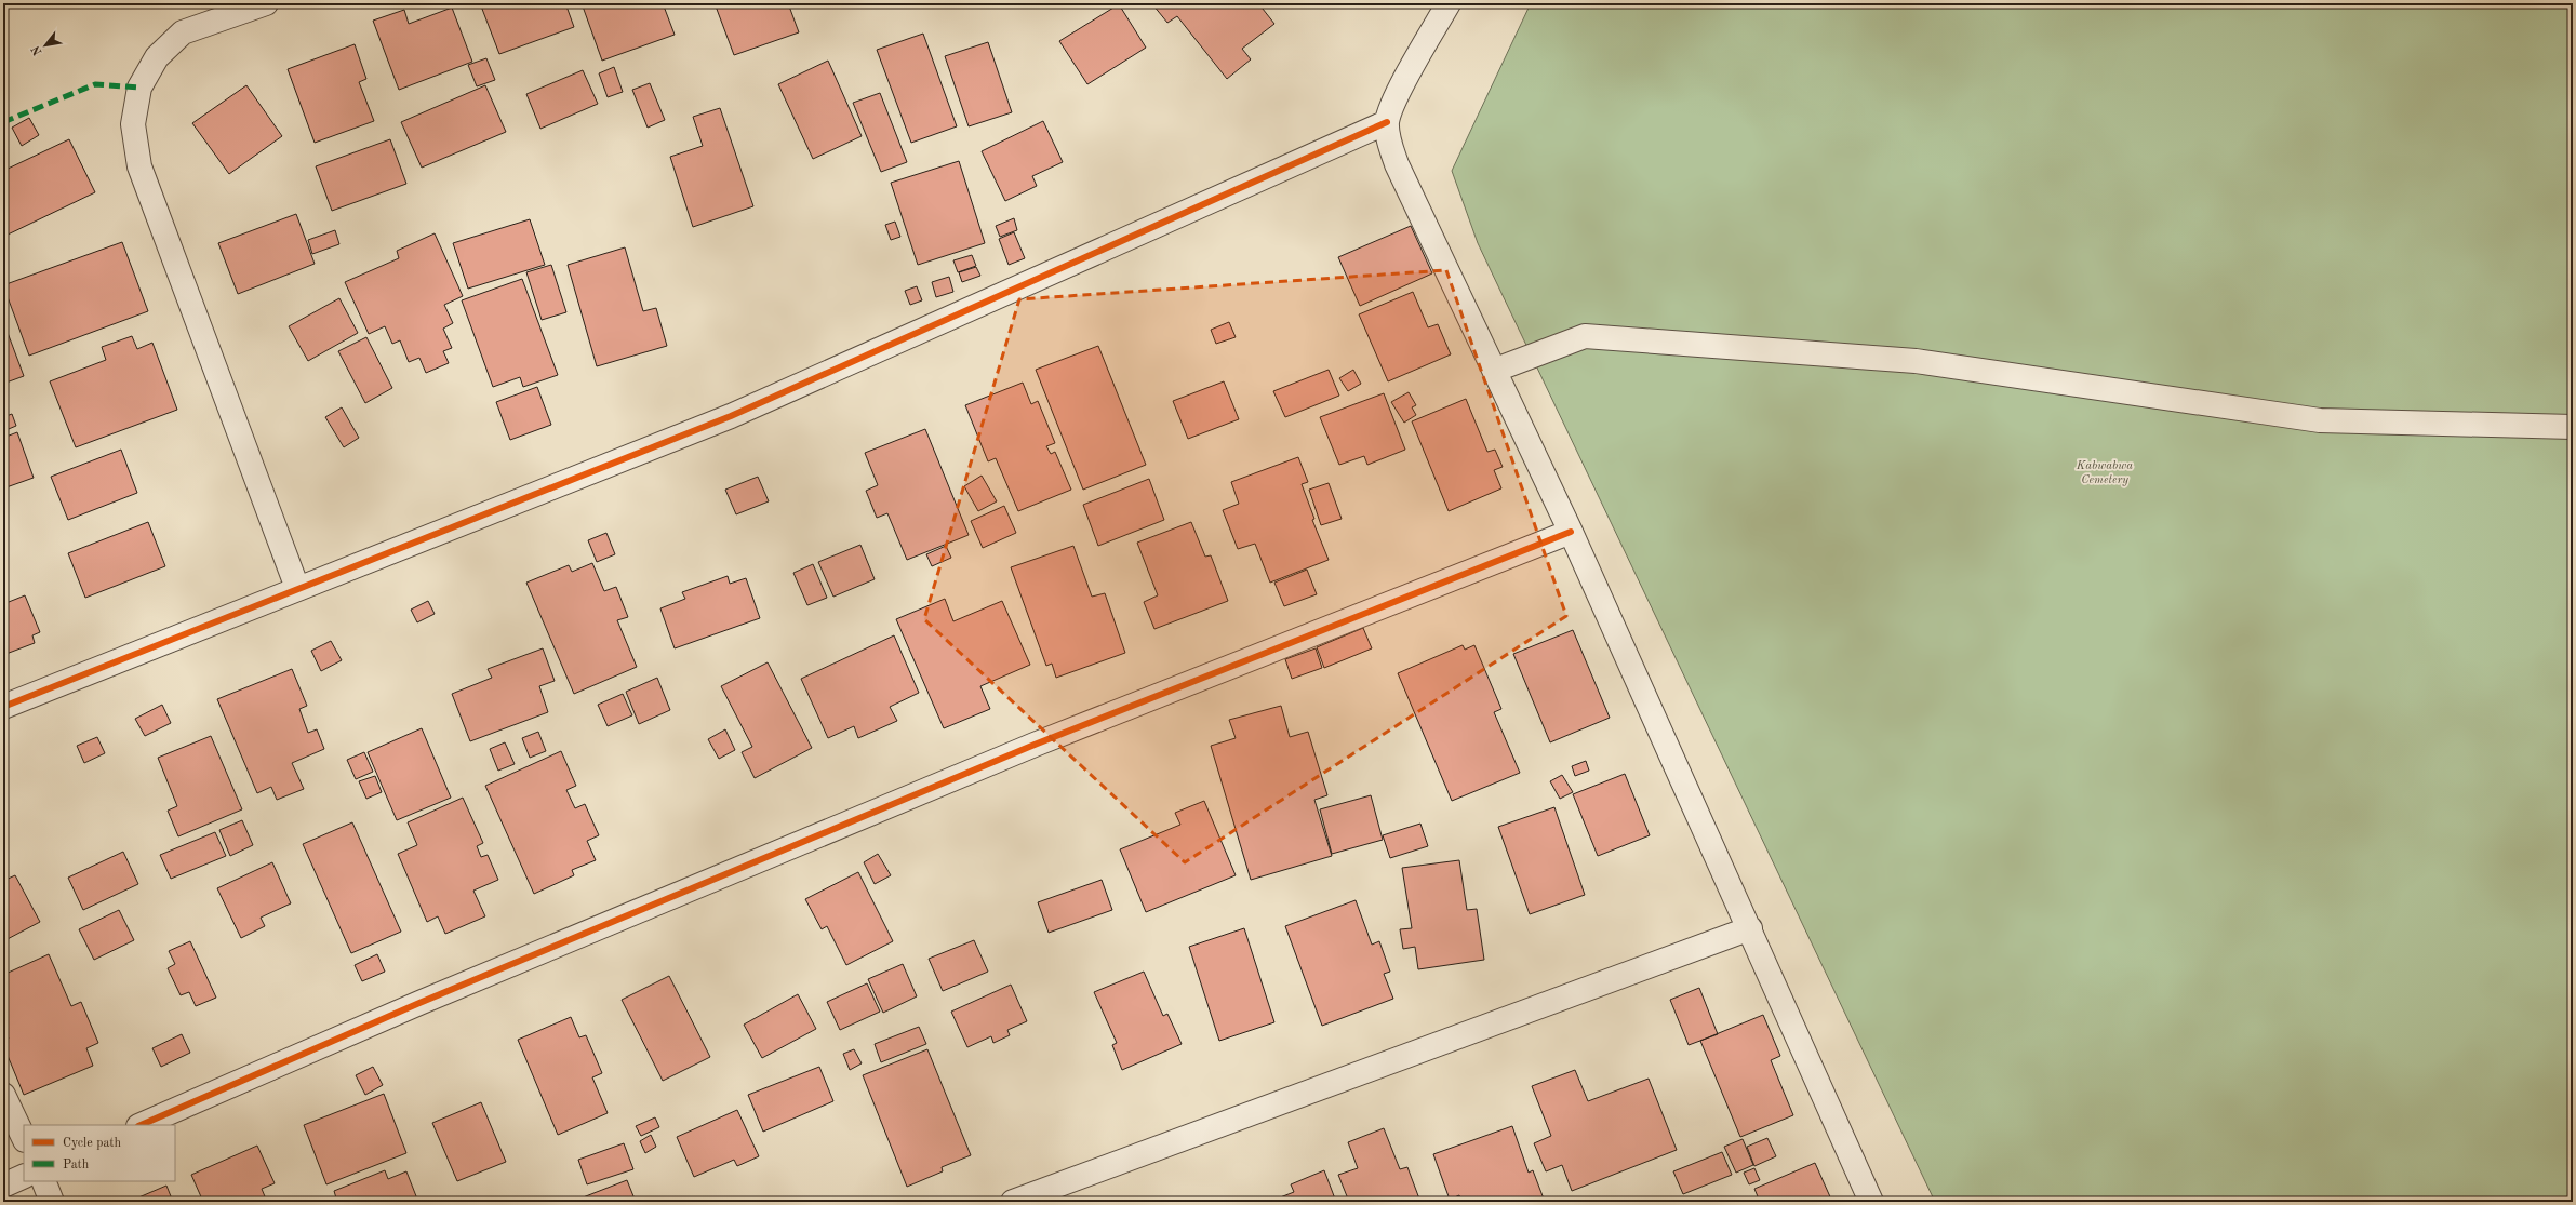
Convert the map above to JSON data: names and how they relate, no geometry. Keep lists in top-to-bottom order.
{
  "parks": ["Kabwabwa Cemetery"],
  "legend": ["Cycle path", "Path"],
  "north": "bottom left"
}
